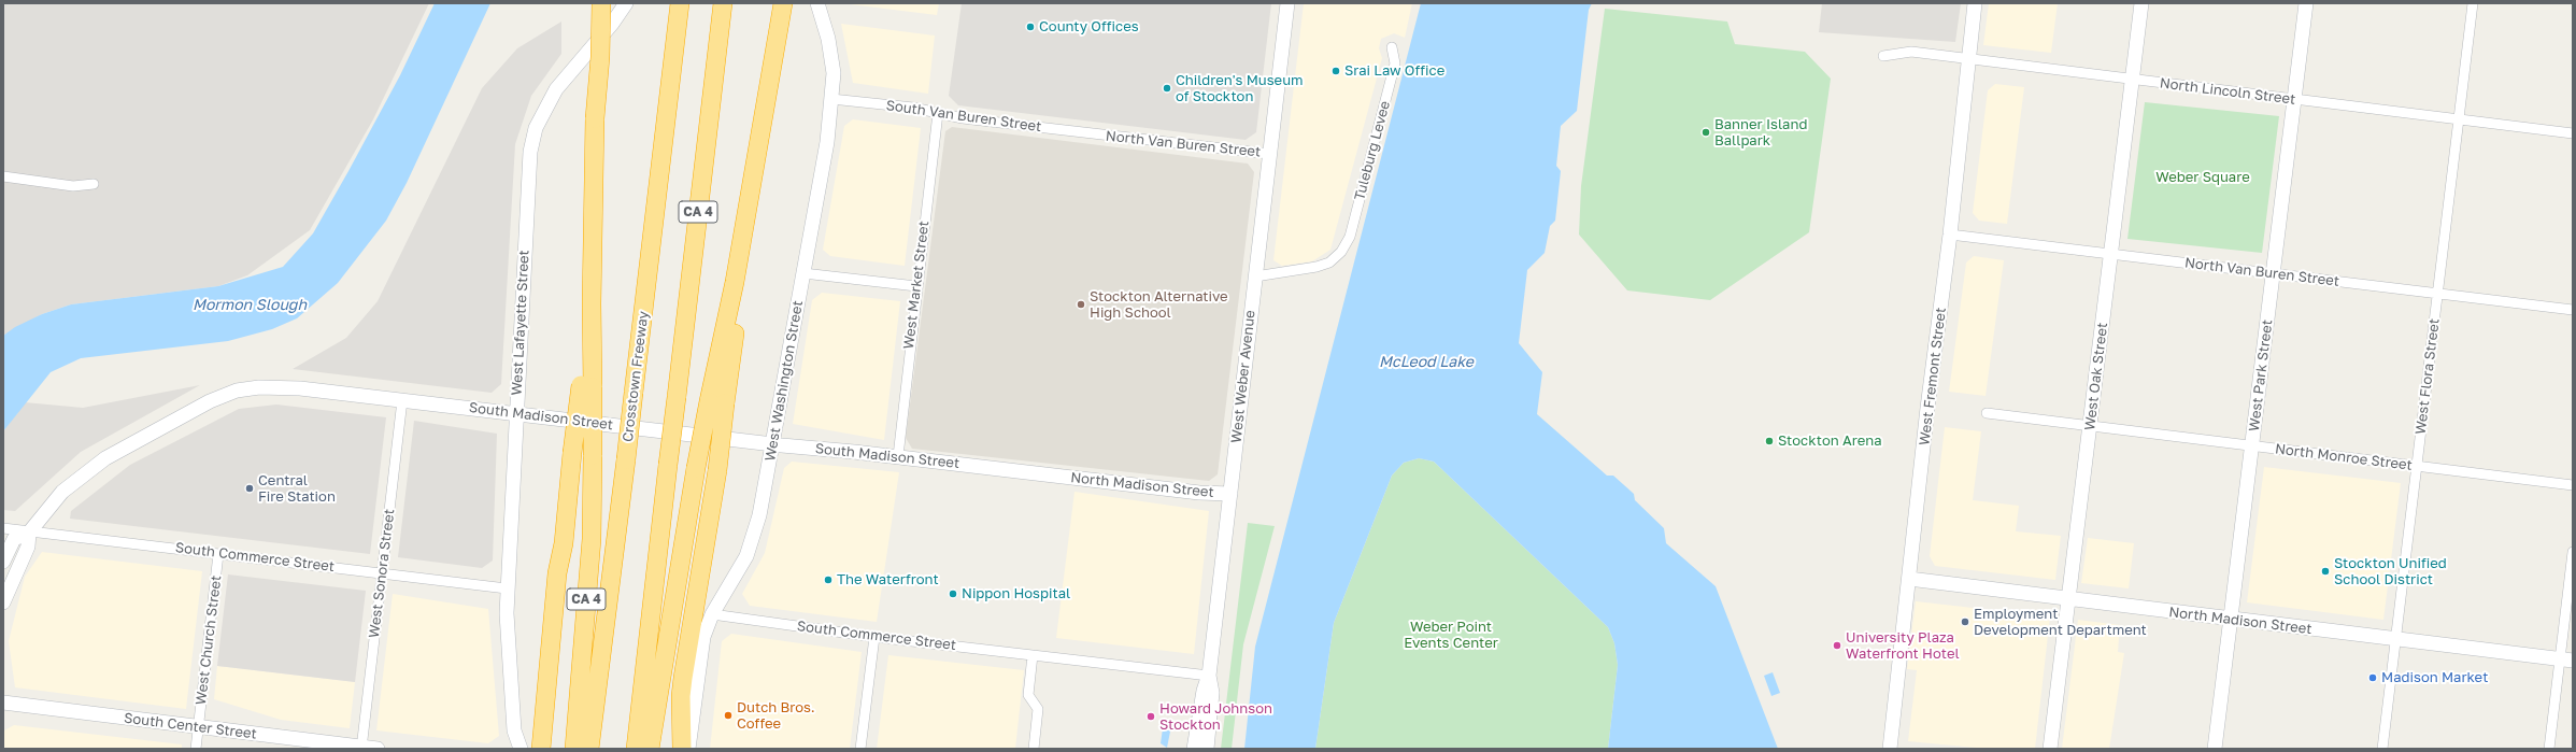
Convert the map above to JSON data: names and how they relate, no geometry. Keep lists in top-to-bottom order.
{
  "streets": {
    "highway": ["CA 4", "Crosstown Freeway"],
    "street": [
      "North Lincoln Street",
      "South Van Buren Street",
      "North Van Buren Street",
      "Tuleburg Levee",
      "West Market Street",
      "West Lafayette Street",
      "West Park Street",
      "West Weber Avenue",
      "West Fremont Street",
      "West Oak Street",
      "West Flora Street",
      "West Washington Street",
      "South Madison Street",
      "North Monroe Street",
      "North Madison Street",
      "South Commerce Street",
      "West Sonora Street",
      "West Church Street",
      "South Center Street"
    ]
  },
  "crossings": [
    ["North Lincoln Street", "West Park Street"],
    ["North Lincoln Street", "West Fremont Street"],
    ["North Lincoln Street", "West Oak Street"],
    ["North Lincoln Street", "West Flora Street"],
    ["South Van Buren Street", "North Van Buren Street"],
    ["South Van Buren Street", "West Market Street"],
    ["South Van Buren Street", "West Washington Street"],
    ["North Van Buren Street", "West Park Street"],
    ["North Van Buren Street", "West Weber Avenue"],
    ["North Van Buren Street", "West Fremont Street"],
    ["North Van Buren Street", "West Oak Street"],
    ["North Van Buren Street", "West Flora Street"],
    ["Tuleburg Levee", "West Weber Avenue"],
    ["CA 4", "Crosstown Freeway"],
    ["West Market Street", "South Madison Street"],
    ["West Lafayette Street", "South Madison Street"],
    ["West Lafayette Street", "South Commerce Street"],
    ["West Park Street", "North Monroe Street"],
    ["West Park Street", "North Madison Street"],
    ["West Weber Avenue", "North Madison Street"],
    ["West Weber Avenue", "South Commerce Street"],
    ["West Fremont Street", "North Madison Street"],
    ["West Oak Street", "North Monroe Street"],
    ["West Oak Street", "North Madison Street"],
    ["West Flora Street", "North Monroe Street"],
    ["West Flora Street", "North Madison Street"],
    ["West Washington Street", "South Madison Street"],
    ["West Washington Street", "South Commerce Street"],
    ["South Madison Street", "North Madison Street"],
    ["South Madison Street", "South Commerce Street"],
    ["South Madison Street", "West Sonora Street"],
    ["South Commerce Street", "West Sonora Street"],
    ["South Commerce Street", "West Church Street"],
    ["West Sonora Street", "South Center Street"],
    ["West Church Street", "South Center Street"]
  ],
  "water": ["Mormon Slough", "McLeod Lake"],
  "parks": ["Weber Square", "Weber Point Events Center"],
  "places": [
    "County Offices",
    "Srai Law Office",
    "Children's Museum of Stockton",
    "Banner Island Ballpark",
    "Stockton Alternative High School",
    "Stockton Arena",
    "Central Fire Station",
    "Stockton Unified School District",
    "The Waterfront",
    "Nippon Hospital",
    "Employment Development Department",
    "University Plaza Waterfront Hotel",
    "Madison Market",
    "Dutch Bros. Coffee",
    "Howard Johnson Stockton"
  ]
}
